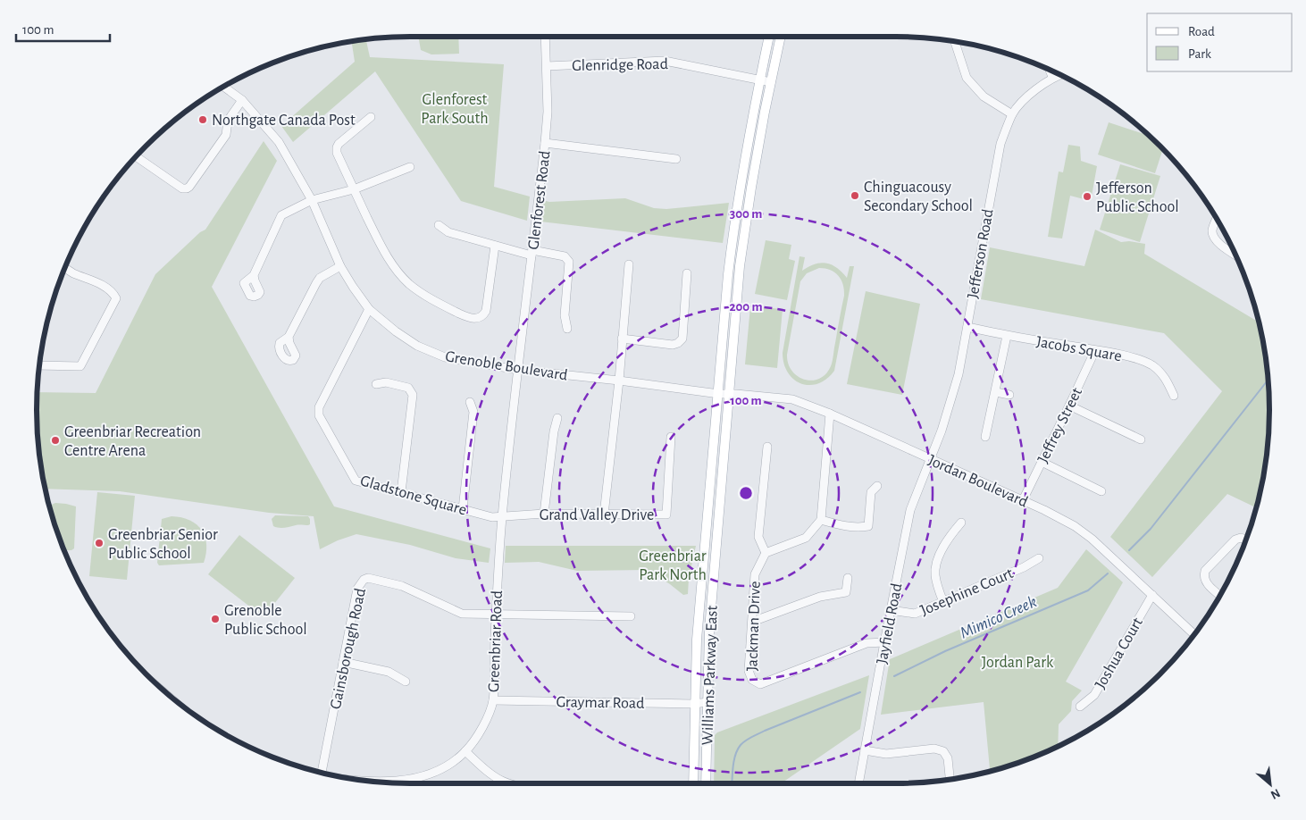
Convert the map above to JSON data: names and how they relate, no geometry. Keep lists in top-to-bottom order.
{
  "streets": {
    "main road": ["Williams Parkway East"],
    "street": [
      "Glenridge Road",
      "Glenforest Road",
      "Jefferson Road",
      "Jacobs Square",
      "Grenoble Boulevard",
      "Jeffrey Street",
      "Jordan Boulevard",
      "Gladstone Square",
      "Grand Valley Drive",
      "Josephine Court",
      "Jayfield Road",
      "Jackman Drive",
      "Greenbriar Road",
      "Gainsborough Road",
      "Joshua Court",
      "Graymar Road"
    ]
  },
  "crossings": [
    ["Glenridge Road", "Glenforest Road"],
    ["Glenridge Road", "Williams Parkway East"],
    ["Glenforest Road", "Grenoble Boulevard"],
    ["Glenforest Road", "Greenbriar Road"],
    ["Jefferson Road", "Jacobs Square"],
    ["Jefferson Road", "Jordan Boulevard"],
    ["Jefferson Road", "Jayfield Road"],
    ["Jacobs Square", "Jeffrey Street"],
    ["Grenoble Boulevard", "Jordan Boulevard"],
    ["Grenoble Boulevard", "Gladstone Square"],
    ["Grenoble Boulevard", "Greenbriar Road"],
    ["Grenoble Boulevard", "Williams Parkway East"],
    ["Jeffrey Street", "Jordan Boulevard"],
    ["Jordan Boulevard", "Jayfield Road"],
    ["Jordan Boulevard", "Joshua Court"],
    ["Jordan Boulevard", "Williams Parkway East"],
    ["Gladstone Square", "Grand Valley Drive"],
    ["Gladstone Square", "Greenbriar Road"],
    ["Grand Valley Drive", "Greenbriar Road"],
    ["Josephine Court", "Jayfield Road"],
    ["Jayfield Road", "Jackman Drive"],
    ["Greenbriar Road", "Gainsborough Road"],
    ["Greenbriar Road", "Graymar Road"],
    ["Williams Parkway East", "Graymar Road"]
  ],
  "water": ["Mimico Creek"],
  "parks": ["Glenforest Park South", "Greenbriar Park North", "Jordan Park"],
  "places": [
    "Northgate Canada Post",
    "Chinguacousy Secondary School",
    "Jefferson Public School",
    "Greenbriar Recreation Centre Arena",
    "Greenbriar Senior Public School",
    "Grenoble Public School"
  ],
  "legend": ["Road", "Park"],
  "scale_bar": "100 m",
  "north": "bottom right",
  "rings": ["300 m", "200 m", "100 m"]
}
